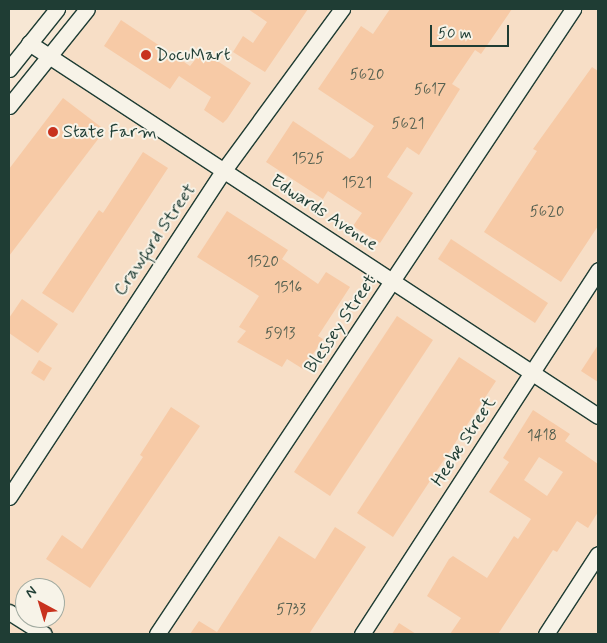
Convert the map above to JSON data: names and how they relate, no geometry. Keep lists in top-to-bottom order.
{
  "streets": {
    "street": [
      "Edwards Avenue",
      "Crawford Street",
      "Blessey Street",
      "Heebe Street"
    ]
  },
  "crossings": [
    ["Edwards Avenue", "Crawford Street"],
    ["Edwards Avenue", "Blessey Street"],
    ["Edwards Avenue", "Heebe Street"]
  ],
  "places": ["DocuMart", "State Farm"],
  "house_numbers": [
    "5620",
    "5617",
    "5621",
    "1525",
    "1521",
    "5620",
    "1520",
    "1516",
    "5913",
    "1418",
    "5733"
  ],
  "scale_bar": "50 m",
  "north": "top left"
}
